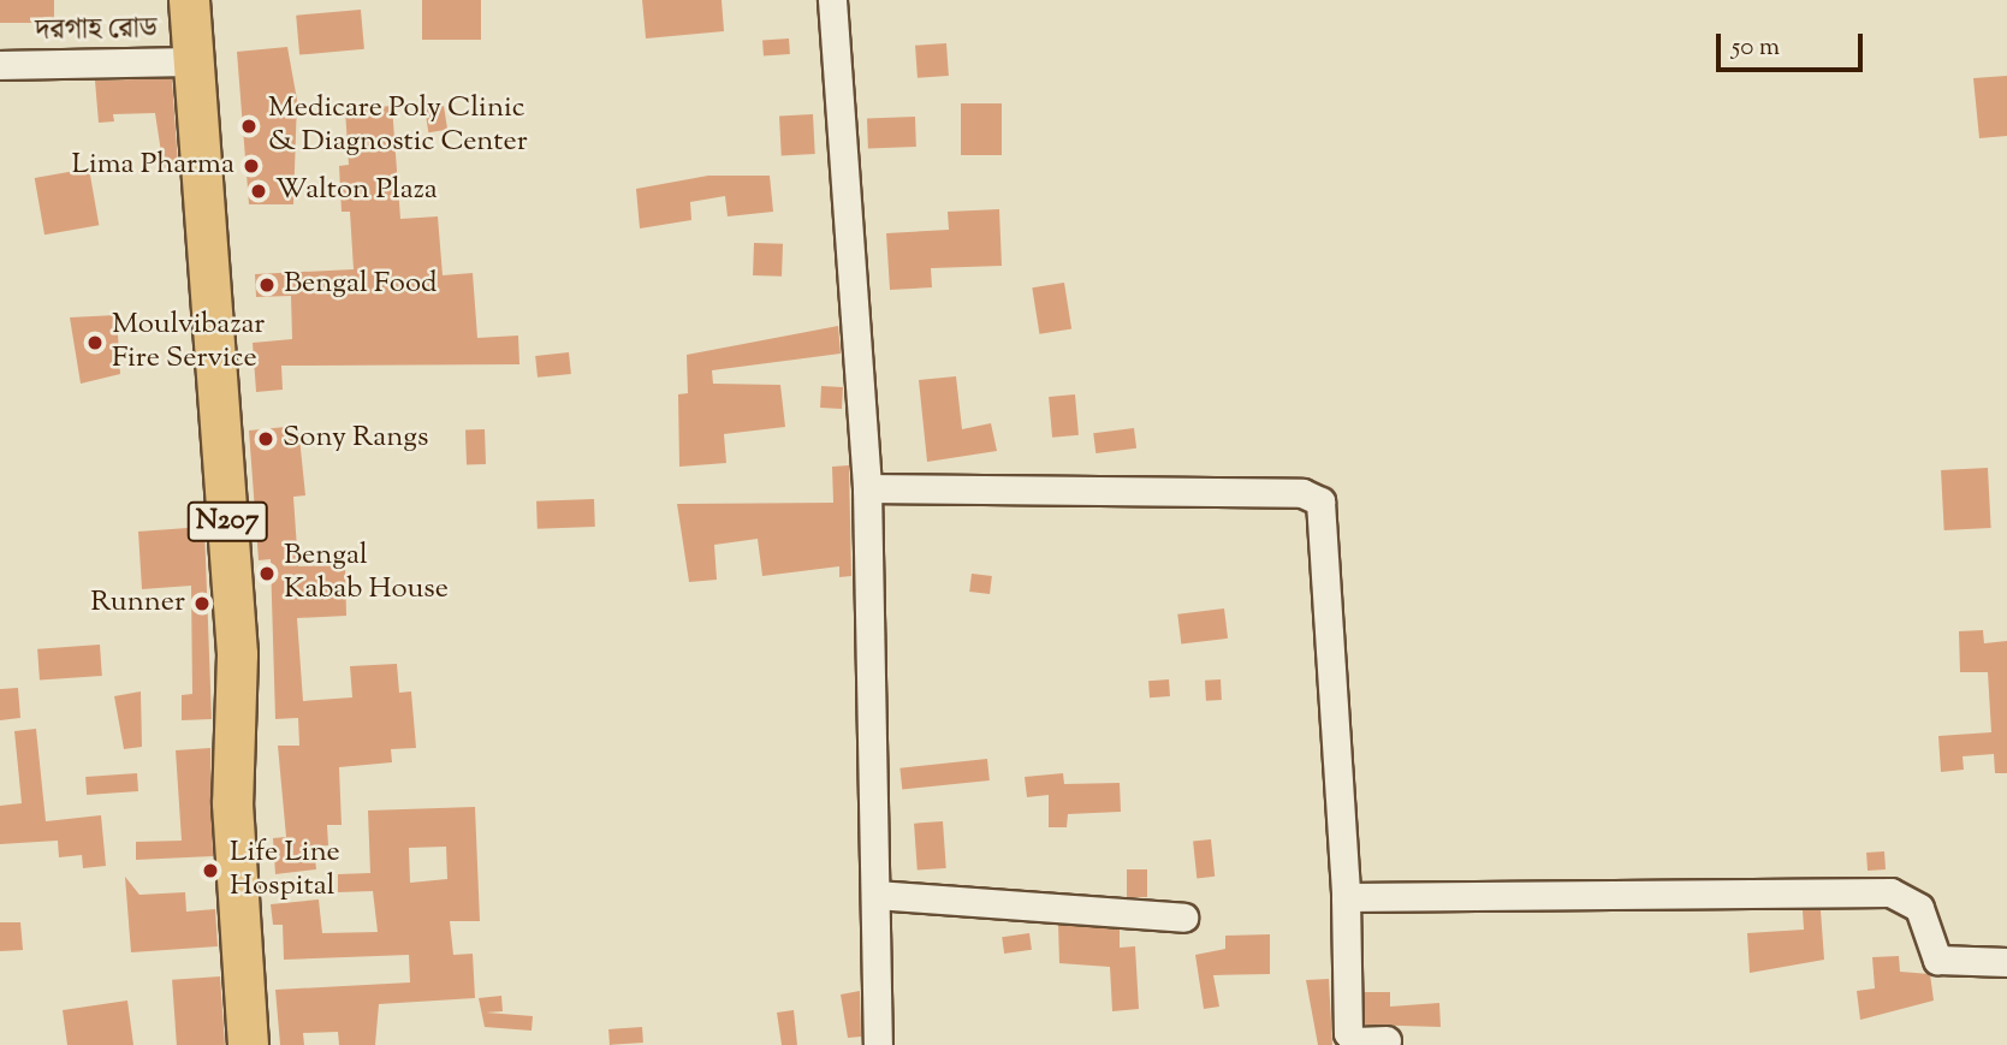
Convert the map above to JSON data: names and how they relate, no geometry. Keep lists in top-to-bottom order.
{
  "streets": {
    "highway": ["N207"],
    "street": ["দরগাহ রোড"]
  },
  "crossings": [
    ["দরগাহ রোড", "N207"]
  ],
  "places": [
    "Medicare Poly Clinic & Diagnostic Center",
    "Lima Pharma",
    "Walton Plaza",
    "Bengal Food",
    "Moulvibazar Fire Service",
    "Sony Rangs",
    "Bengal Kabab House",
    "Runner",
    "Life Line Hospital"
  ],
  "scale_bar": "50 m"
}
